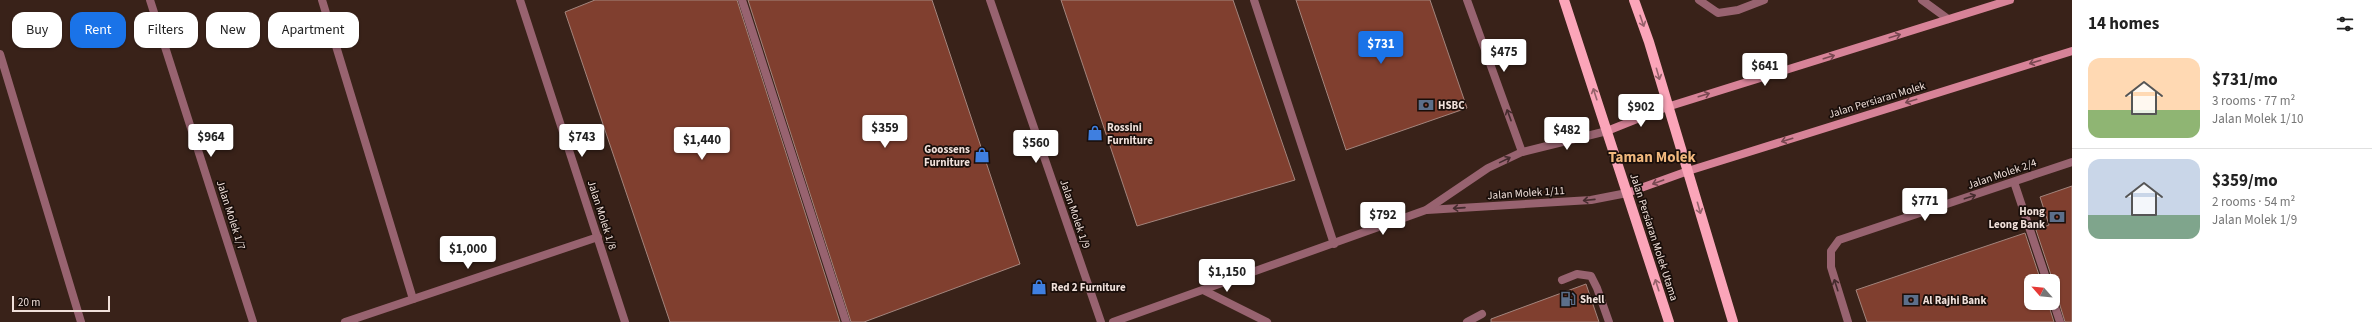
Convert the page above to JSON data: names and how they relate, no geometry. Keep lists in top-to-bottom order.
{
  "streets": {
    "main road": ["Jalan Persiaran Molek", "Jalan Persiaran Molek Utama"],
    "street": [
      "Jalan Molek 2/4",
      "Jalan Molek 1/11",
      "Jalan Molek 1/9",
      "Jalan Molek 1/7",
      "Jalan Molek 1/8"
    ]
  },
  "crossings": [
    ["Jalan Persiaran Molek", "Jalan Molek 1/11"],
    ["Jalan Persiaran Molek", "Jalan Persiaran Molek Utama"],
    ["Jalan Molek 1/11", "Jalan Persiaran Molek Utama"]
  ],
  "one_way": ["Jalan Molek 2/4"],
  "districts": ["Taman Molek"],
  "places": {
    "bank": ["HSBC", "Hong Leong Bank", "Al Rajhi Bank"],
    "shop": ["Rossini Furniture", "Goossens Furniture", "Red 2 Furniture"],
    "fuel station": ["Shell"]
  },
  "scale_bar": "20 m",
  "north": "top left",
  "page": {
    "heading": "14 homes",
    "chip": [
      "Buy",
      "Rent",
      "Filters",
      "New",
      "Apartment"
    ],
    "price": [
      "$731",
      "$475",
      "$641",
      "$902",
      "$359",
      "$482",
      "$964",
      "$743",
      "$1,440",
      "$560",
      "$771",
      "$792",
      "$1,000",
      "$1,150"
    ],
    "list": [
      {
        "name": "$731/mo",
        "note": "3 rooms · 77 m² · Jalan Molek 1/10"
      },
      {
        "name": "$359/mo",
        "note": "2 rooms · 54 m² · Jalan Molek 1/9"
      }
    ],
    "scale": "20 m"
  }
}
